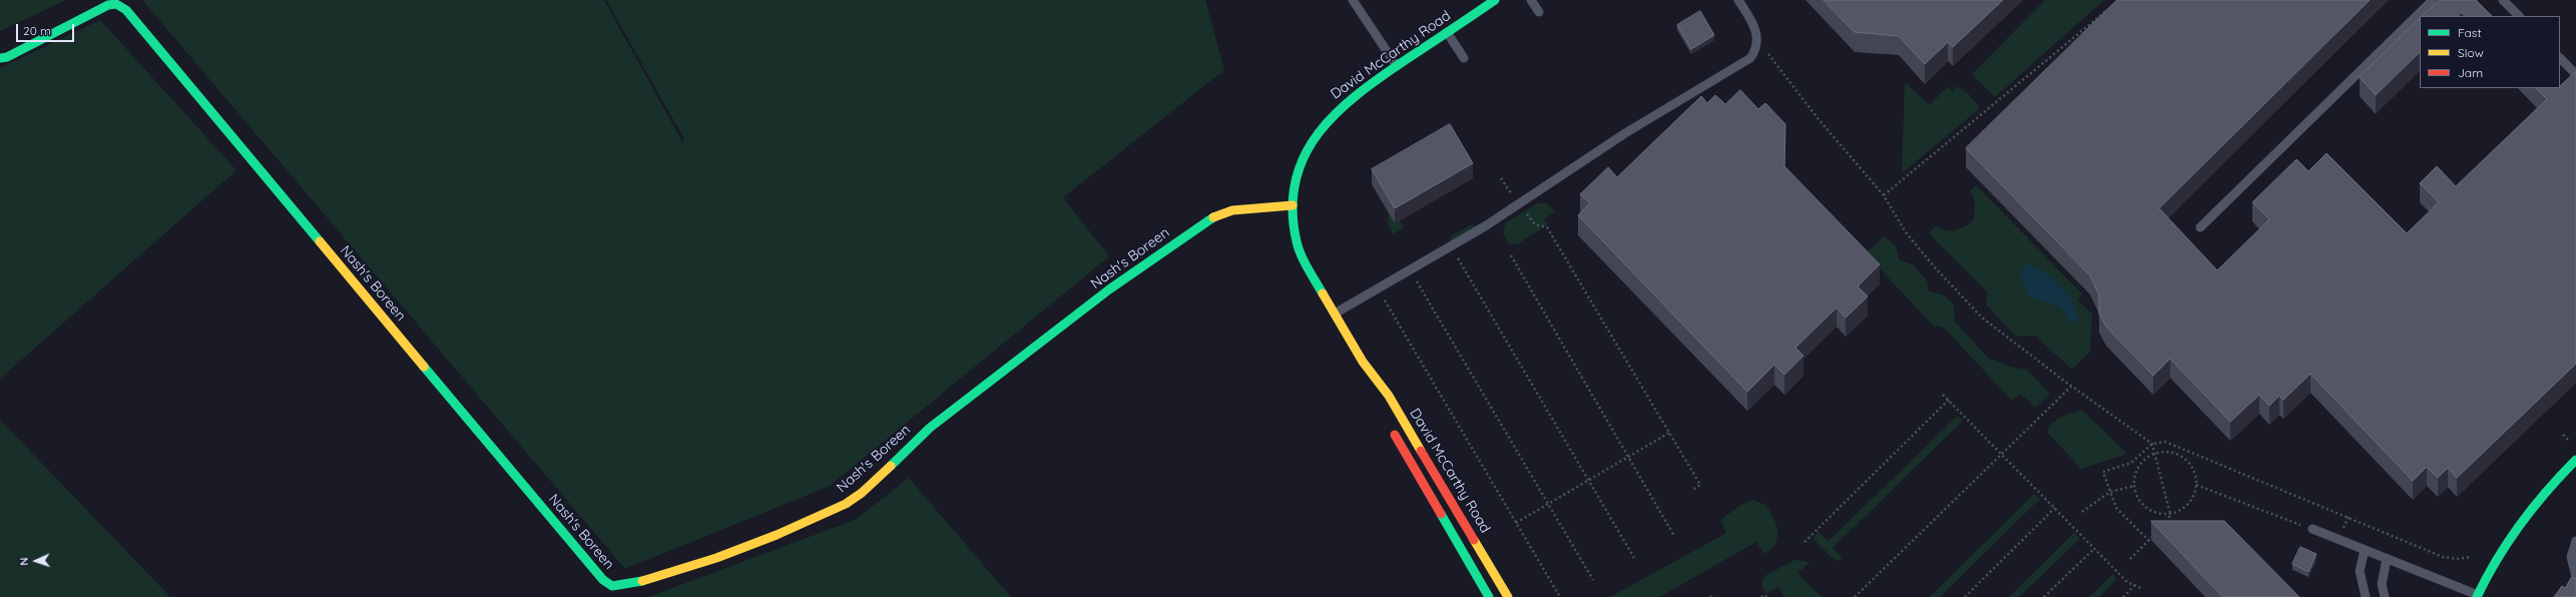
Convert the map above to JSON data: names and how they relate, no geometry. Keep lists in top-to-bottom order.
{
  "streets": {
    "street": ["David McCarthy Road", "Nash's Boreen"]
  },
  "crossings": [
    ["David McCarthy Road", "Nash's Boreen"]
  ],
  "legend": ["Fast", "Slow", "Jam"],
  "scale_bar": "20 m",
  "north": "left"
}
